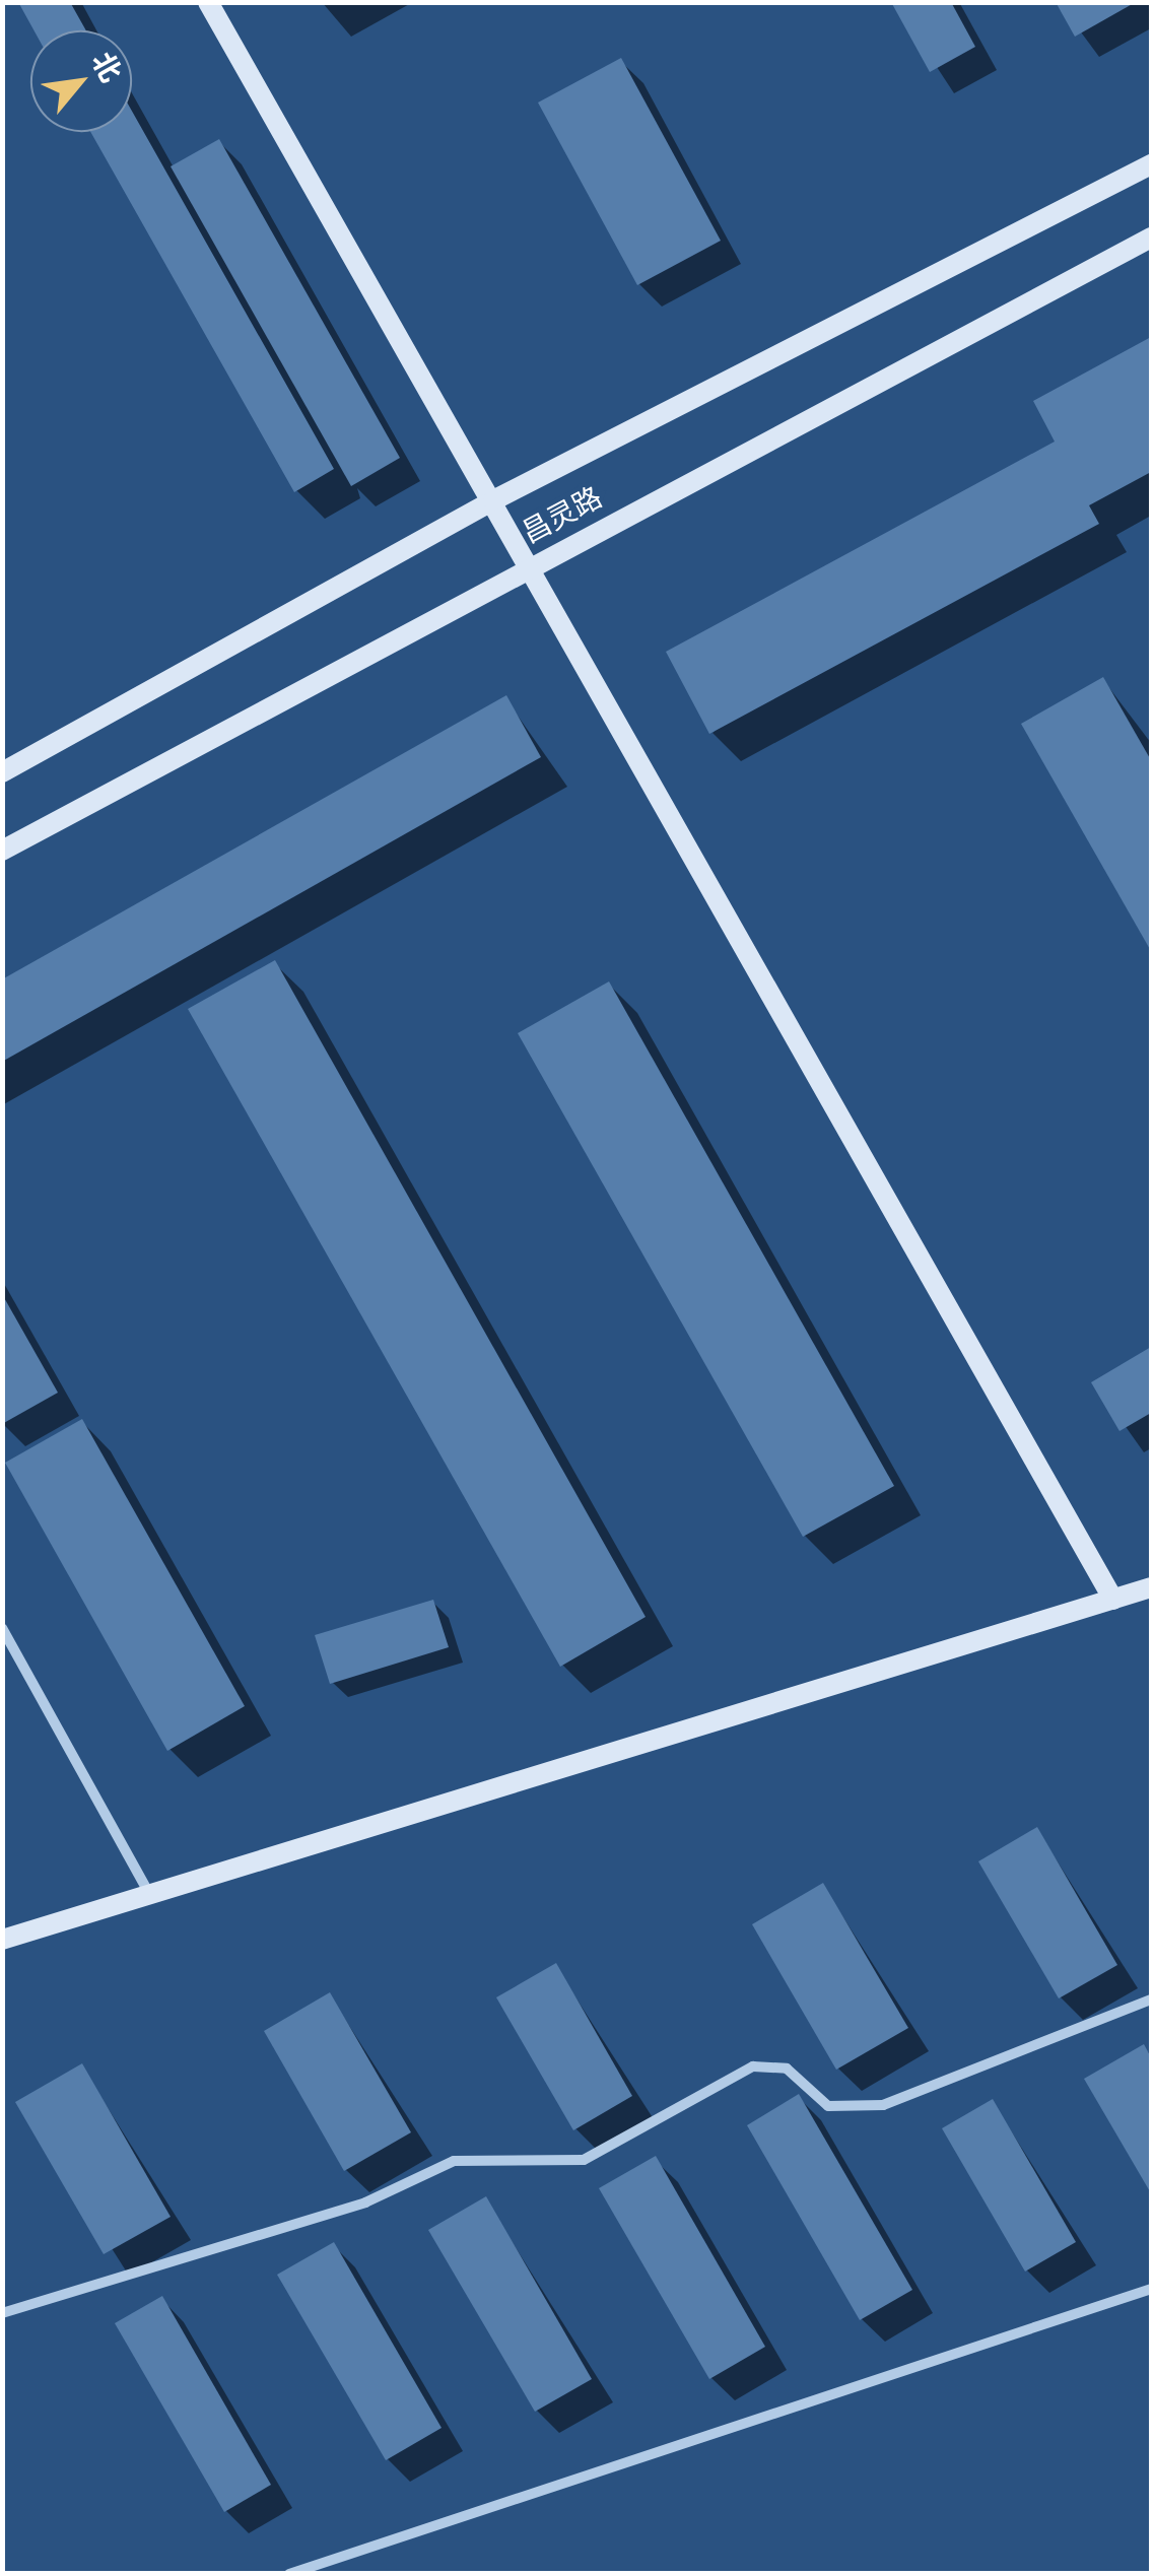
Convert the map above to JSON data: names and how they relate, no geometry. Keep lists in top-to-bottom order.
{
  "streets": {
    "street": ["昌灵路"]
  },
  "north": "top right"
}
